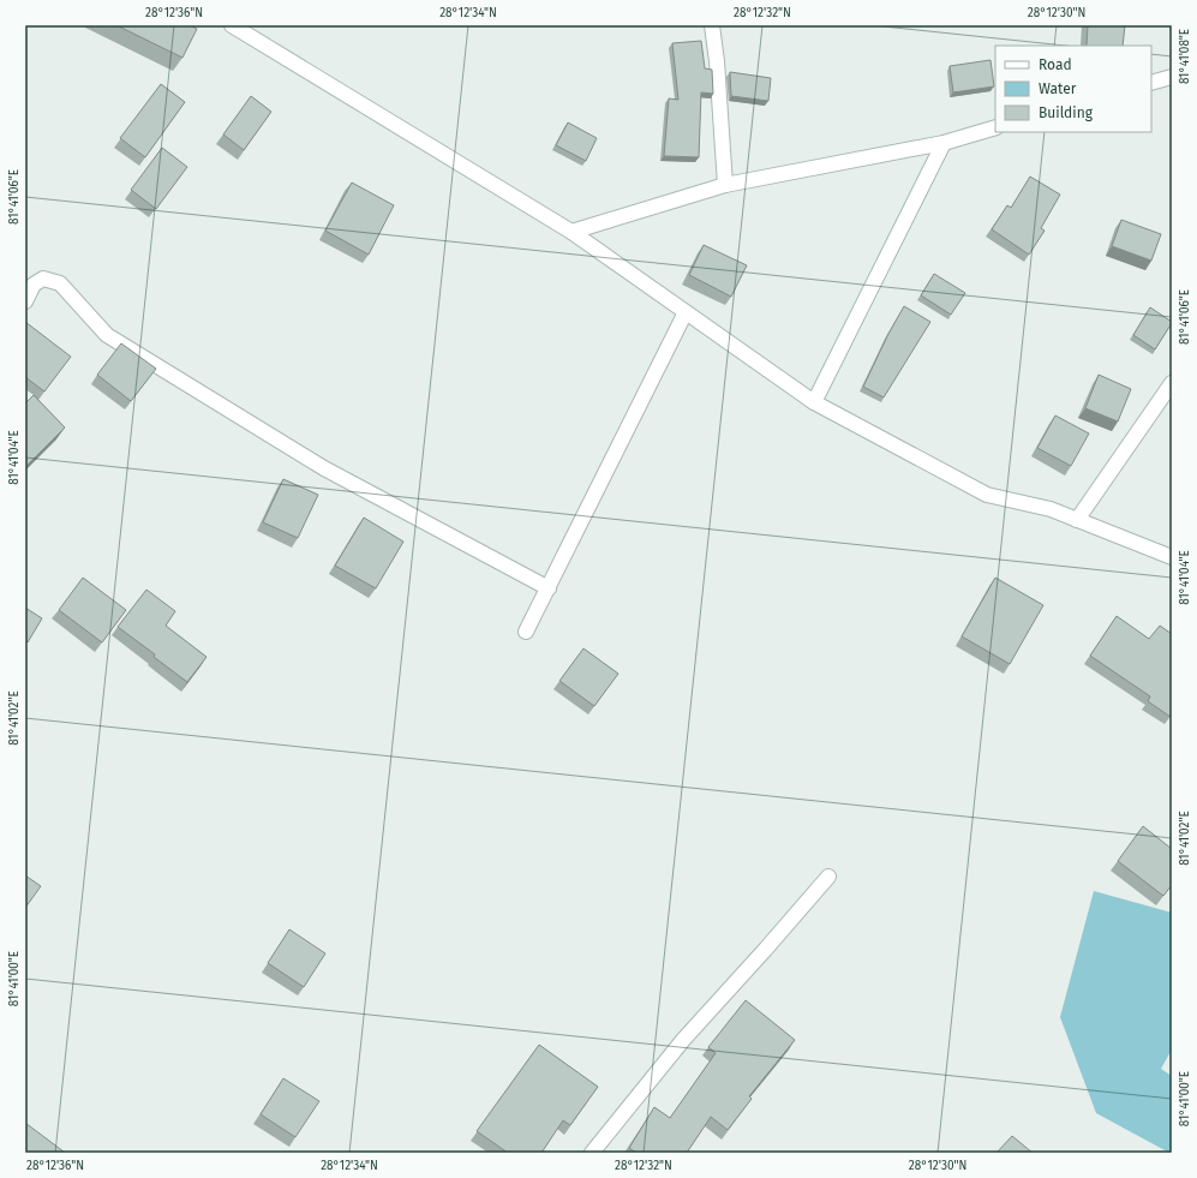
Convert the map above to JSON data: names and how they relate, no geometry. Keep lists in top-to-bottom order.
{
  "legend": ["Road", "Water", "Building"],
  "coordinates": [
    "28°12'36\"N",
    "28°12'34\"N",
    "28°12'32\"N",
    "28°12'30\"N",
    "81°41'08\"E",
    "81°41'06\"E",
    "81°41'04\"E",
    "81°41'02\"E",
    "81°41'00\"E"
  ]
}
